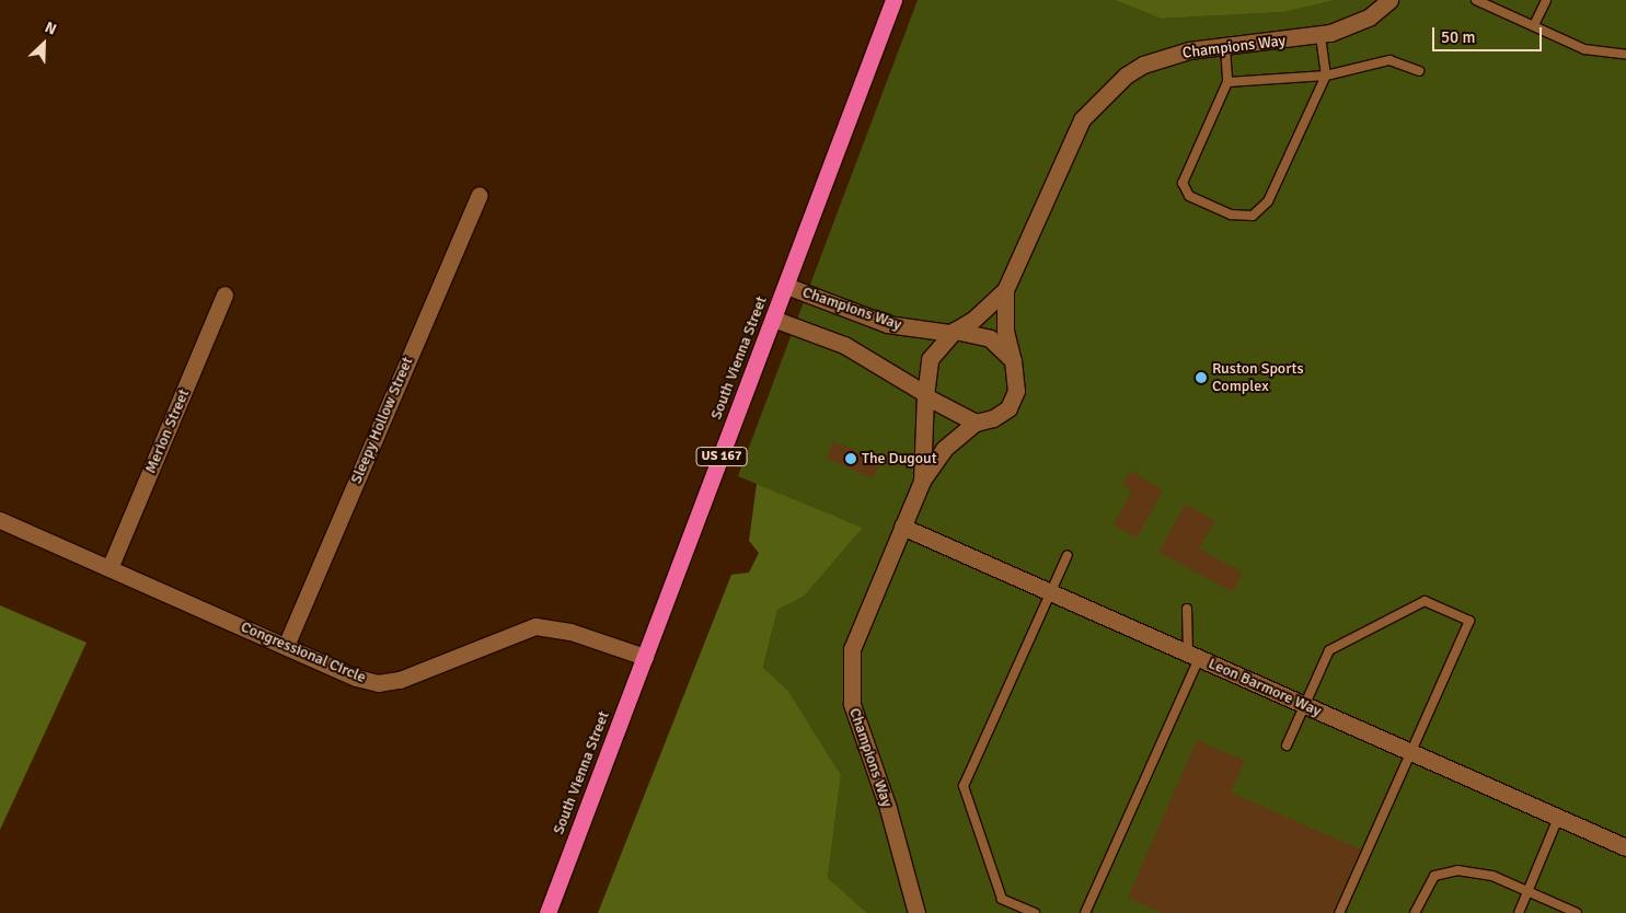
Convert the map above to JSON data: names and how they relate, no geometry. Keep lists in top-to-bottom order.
{
  "streets": {
    "highway": ["South Vienna Street", "US 167"],
    "street": [
      "Champions Way",
      "Sleepy Hollow Street",
      "Merion Street",
      "Congressional Circle",
      "Leon Barmore Way"
    ]
  },
  "crossings": [
    ["Champions Way", "South Vienna Street"],
    ["Champions Way", "Leon Barmore Way"],
    ["South Vienna Street", "Congressional Circle"],
    ["Sleepy Hollow Street", "Congressional Circle"],
    ["Merion Street", "Congressional Circle"]
  ],
  "places": ["Ruston Sports Complex", "The Dugout"],
  "scale_bar": "50 m",
  "north": "top right"
}
